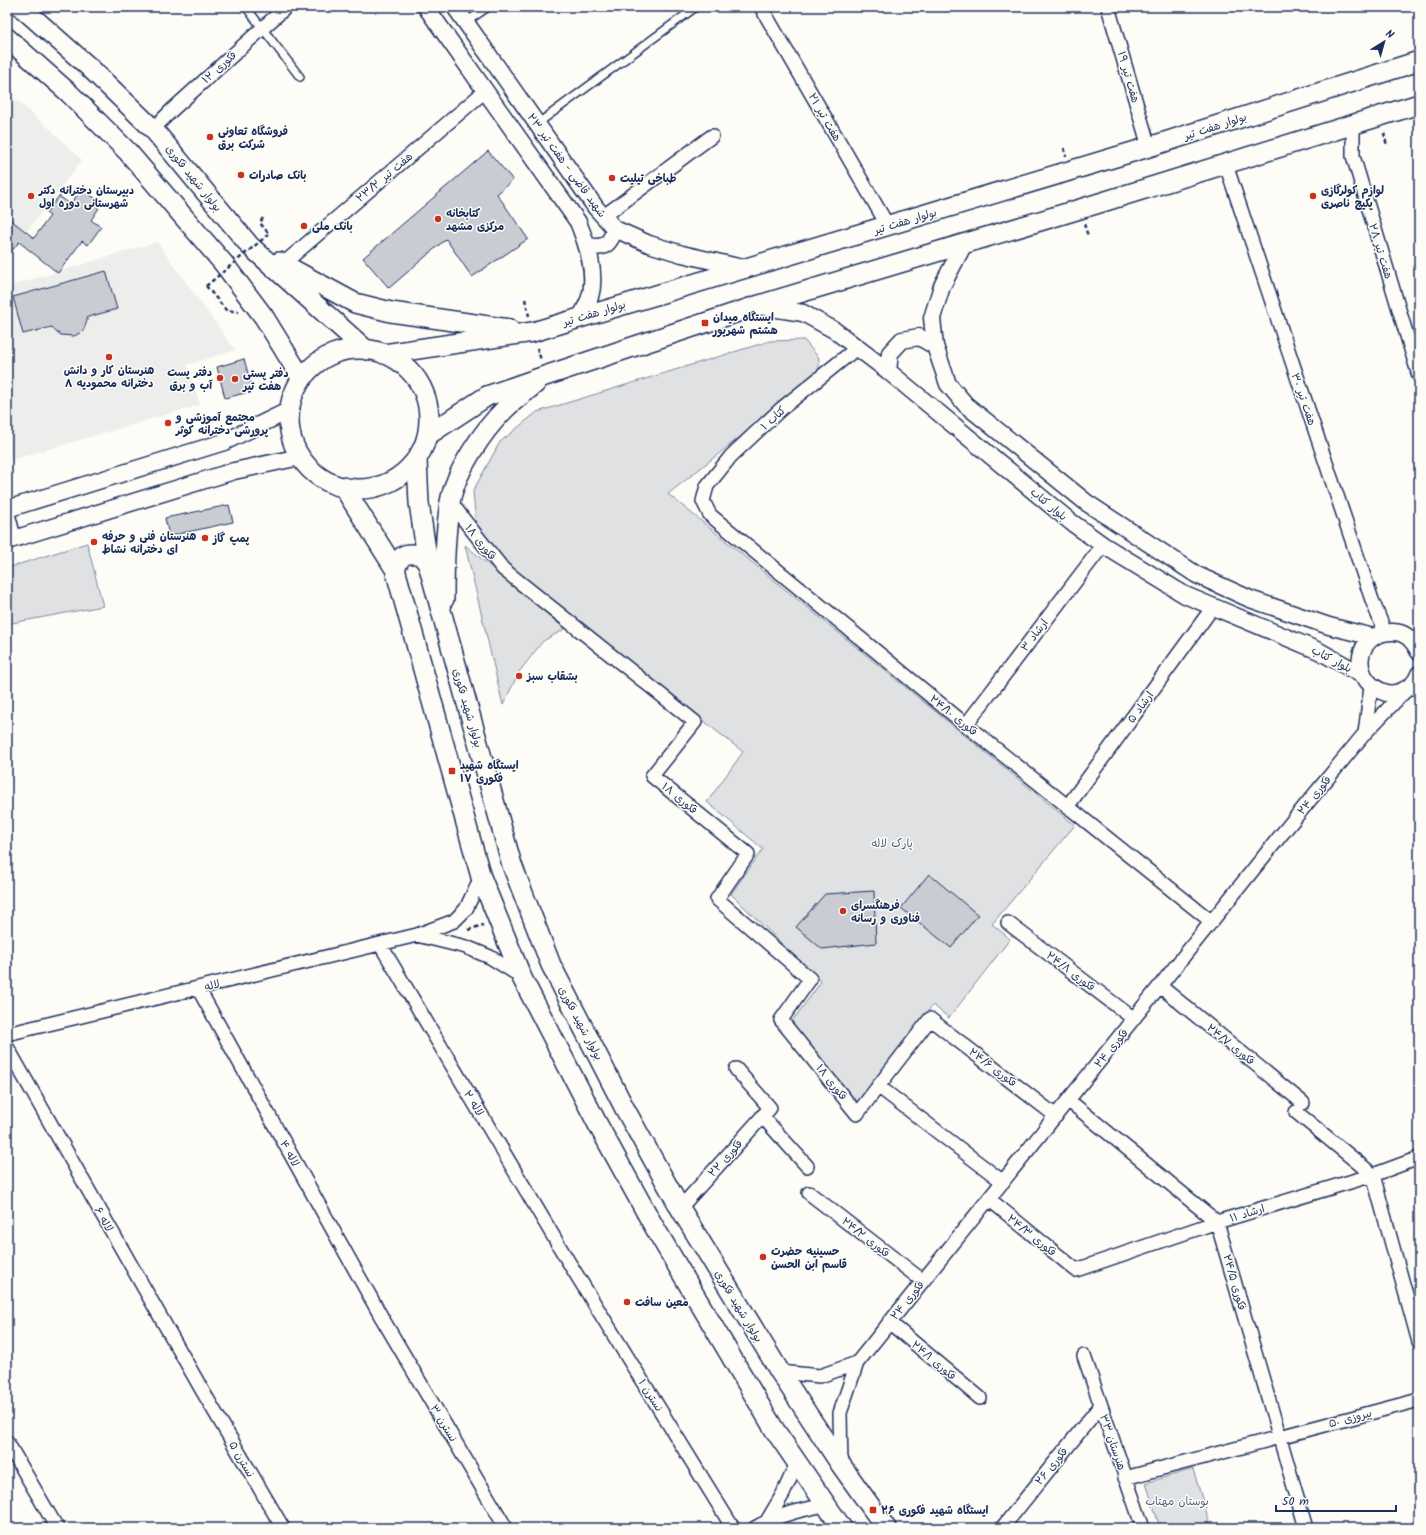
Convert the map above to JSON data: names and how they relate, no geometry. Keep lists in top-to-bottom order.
{
  "streets": {
    "main road": ["بولوار هفت تیر", "بولوار شهید فکوری"],
    "street": [
      "فکوری ۱۲",
      "هفت تیر ۱۹",
      "هفت تیر ۲۱",
      "شهید قاضی - هفت تیر ۲۳",
      "هفت تیر ۲۳/۲",
      "هفت تیر ۲۸",
      "هفت تیر ۳۰",
      "کتاب ۱",
      "بلوار کتاب",
      "فکوری ١٨",
      "ارشاد ۳",
      "ارشاد ۵",
      "فکوری ۲۴/۱۰",
      "فکوری ۲۴",
      "فکوری ۲۴/۸",
      "لاله",
      "فکوری ۲۴/۷",
      "فکوری ۲۴/۶",
      "لاله ۲",
      "لاله ۴",
      "فکوری ۲۲",
      "ارشاد ۱۱",
      "لاله ۶",
      "فکوری ۲۴/۳",
      "فکوری ۲۴/۲",
      "فکوری ۲۴/۵",
      "فکوری ۲۴/۱",
      "نسترن ۱",
      "پیروزی ۵۰",
      "نسترن ۳",
      "هنرستان ۳۳",
      "نسترن ۵",
      "فکوری ۲۶"
    ]
  },
  "crossings": [
    ["فکوری ۱۲", "بولوار شهید فکوری"],
    ["هفت تیر ۱۹", "بولوار هفت تیر"],
    ["هفت تیر ۲۱", "بولوار هفت تیر"],
    ["بولوار هفت تیر", "شهید قاضی - هفت تیر ۲۳"],
    ["بولوار هفت تیر", "بولوار شهید فکوری"],
    ["شهید قاضی - هفت تیر ۲۳", "هفت تیر ۲۳/۲"],
    ["بولوار شهید فکوری", "فکوری ۲۲"],
    ["کتاب ۱", "بلوار کتاب"],
    ["کتاب ۱", "فکوری ۲۴/۱۰"],
    ["بلوار کتاب", "ارشاد ۳"],
    ["بلوار کتاب", "ارشاد ۵"],
    ["بلوار کتاب", "فکوری ۲۴"],
    ["فکوری ١٨", "فکوری ۲۴/۶"],
    ["ارشاد ۳", "فکوری ۲۴/۱۰"],
    ["ارشاد ۵", "فکوری ۲۴/۱۰"],
    ["فکوری ۲۴/۱۰", "فکوری ۲۴"],
    ["فکوری ۲۴", "فکوری ۲۴/۸"],
    ["فکوری ۲۴", "فکوری ۲۴/۷"],
    ["فکوری ۲۴", "فکوری ۲۴/۶"],
    ["فکوری ۲۴", "فکوری ۲۴/۳"],
    ["فکوری ۲۴", "فکوری ۲۴/۲"],
    ["فکوری ۲۴", "فکوری ۲۴/۱"],
    ["لاله", "لاله ۲"],
    ["لاله", "لاله ۴"],
    ["فکوری ۲۴/۷", "ارشاد ۱۱"],
    ["لاله ۲", "نسترن ۱"],
    ["لاله ۴", "نسترن ۳"],
    ["ارشاد ۱۱", "فکوری ۲۴/۳"],
    ["ارشاد ۱۱", "فکوری ۲۴/۵"],
    ["لاله ۶", "نسترن ۵"],
    ["فکوری ۲۴/۵", "پیروزی ۵۰"],
    ["پیروزی ۵۰", "هنرستان ۳۳"],
    ["هنرستان ۳۳", "فکوری ۲۶"]
  ],
  "parks": ["پارک لاله", "بوستان مهتاب"],
  "places": {
    "other": [
      "فروشگاه تعاونی شرکت برق",
      "بانک صادرات",
      "طباخی تیلیت",
      "دبیرستان دخترانه دکتر شهرستانی دوره اول",
      "لوازم کولرگازی پکیج ناصری",
      "کتابخانه مرکزی مشهد",
      "بانک ملی",
      "هنرستان کار و دانش دخترانه محمودیه ۸",
      "دفتر پست آب و برق",
      "دفتر پستی هفت تیر",
      "مجتمع آموزشی و پرورشی دخترانه کوثر",
      "پمپ گاز",
      "هنرستان فنی و حرفه ای دخترانه نشاط",
      "بشقاب سبز",
      "فرهنگسرای فناوری و رسانه",
      "حسینیه حضرت قاسم ابن الحسن",
      "معین سافت"
    ],
    "transit": ["ایستگاه میدان هشتم شهریور", "ایستگاه شهید فکوری ۱۷", "ایستگاه شهید فکوری ۲۶"]
  },
  "scale_bar": "50 m",
  "north": "top right"
}
